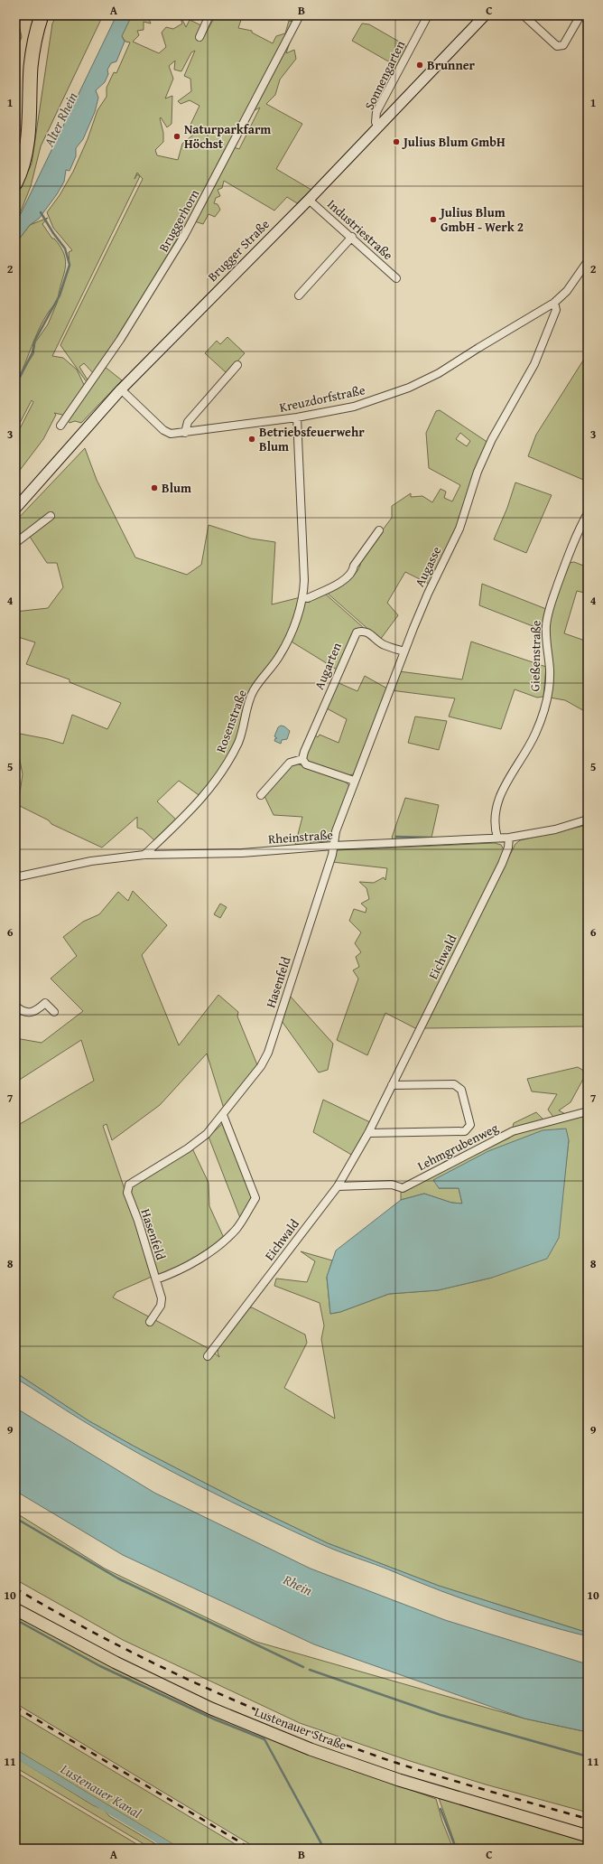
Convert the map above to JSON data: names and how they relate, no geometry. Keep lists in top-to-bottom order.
{
  "streets": {
    "main road": ["Brugger Straße", "Lustenauer Straße"],
    "street": [
      "Sonnengarten",
      "Bruggerhorn",
      "Industriestraße",
      "Kreuzdorfstraße",
      "Augasse",
      "Gießenstraße",
      "Augarten",
      "Rosenstraße",
      "Rheinstraße",
      "Eichwald",
      "Hasenfeld",
      "Lehmgrubenweg"
    ]
  },
  "crossings": [
    ["Sonnengarten", "Brugger Straße"],
    ["Industriestraße", "Brugger Straße"],
    ["Brugger Straße", "Kreuzdorfstraße"],
    ["Kreuzdorfstraße", "Augasse"],
    ["Kreuzdorfstraße", "Rosenstraße"],
    ["Augasse", "Augarten"],
    ["Augasse", "Rheinstraße"],
    ["Augasse", "Hasenfeld"],
    ["Gießenstraße", "Rheinstraße"],
    ["Rosenstraße", "Rheinstraße"],
    ["Rheinstraße", "Eichwald"],
    ["Rheinstraße", "Hasenfeld"],
    ["Eichwald", "Lehmgrubenweg"]
  ],
  "water": ["Alter Rhein", "Rhein", "Lustenauer Kanal"],
  "places": [
    "Brunner",
    "Naturparkfarm Höchst",
    "Julius Blum GmbH",
    "Julius Blum GmbH - Werk 2",
    "Betriebsfeuerwehr Blum",
    "Blum"
  ],
  "grid": {
    "columns": ["A", "B", "C"],
    "rows": [
      "1",
      "2",
      "3",
      "4",
      "5",
      "6",
      "7",
      "8",
      "9",
      "10",
      "11"
    ]
  }
}
